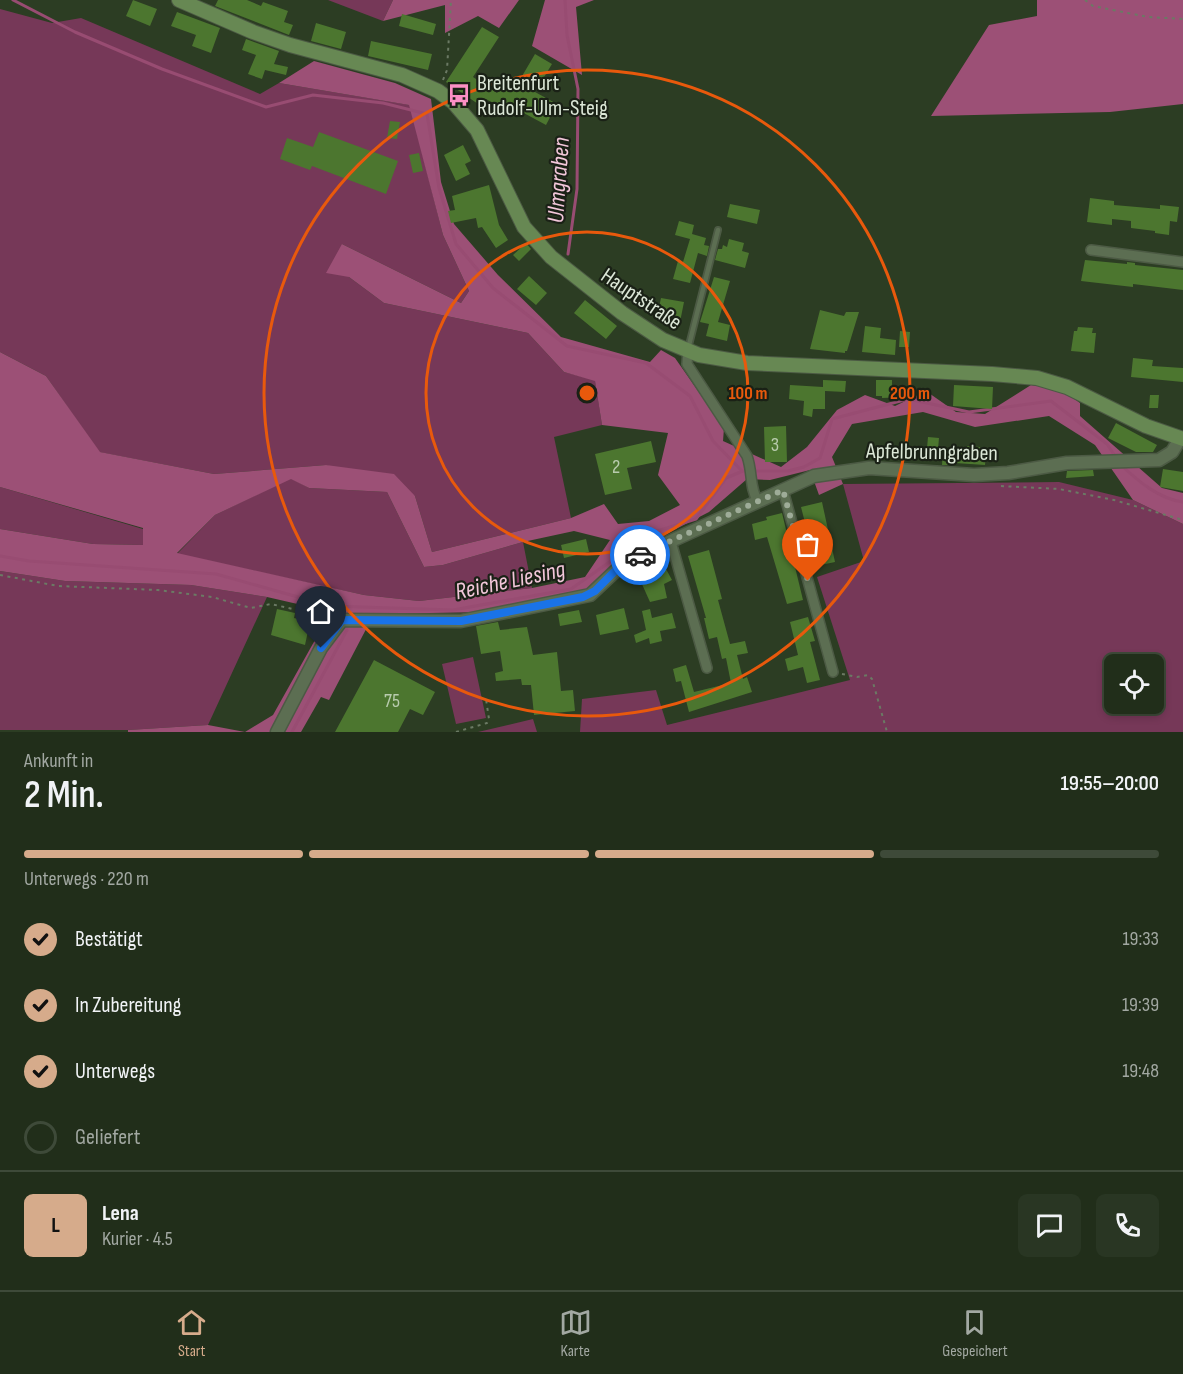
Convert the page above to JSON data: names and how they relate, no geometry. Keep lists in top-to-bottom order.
{
  "streets": {
    "main road": ["Hauptstraße"],
    "street": ["Apfelbrunngraben"]
  },
  "crossings": [
    ["Hauptstraße", "Apfelbrunngraben"]
  ],
  "water": ["Ulmgraben", "Reiche Liesing"],
  "places": {
    "bus stop": ["Breitenfurt Rudolf-Ulm-Steig"]
  },
  "house_numbers": ["3", "2", "75"],
  "page": {
    "heading": ["2 Min.", "Ankunft in", "19:55–20:00"],
    "panel": ["Lena", "Kurier · 4.5"],
    "bar": "Unterwegs · 220 m",
    "list": [
      ["Bestätigt", "19:33"],
      ["In Zubereitung", "19:39"],
      ["Unterwegs", "19:48"],
      "Geliefert"
    ],
    "round": "L",
    "tabs": ["Start", "Karte", "Gespeichert"]
  },
  "rings": ["100 m", "200 m"]
}
